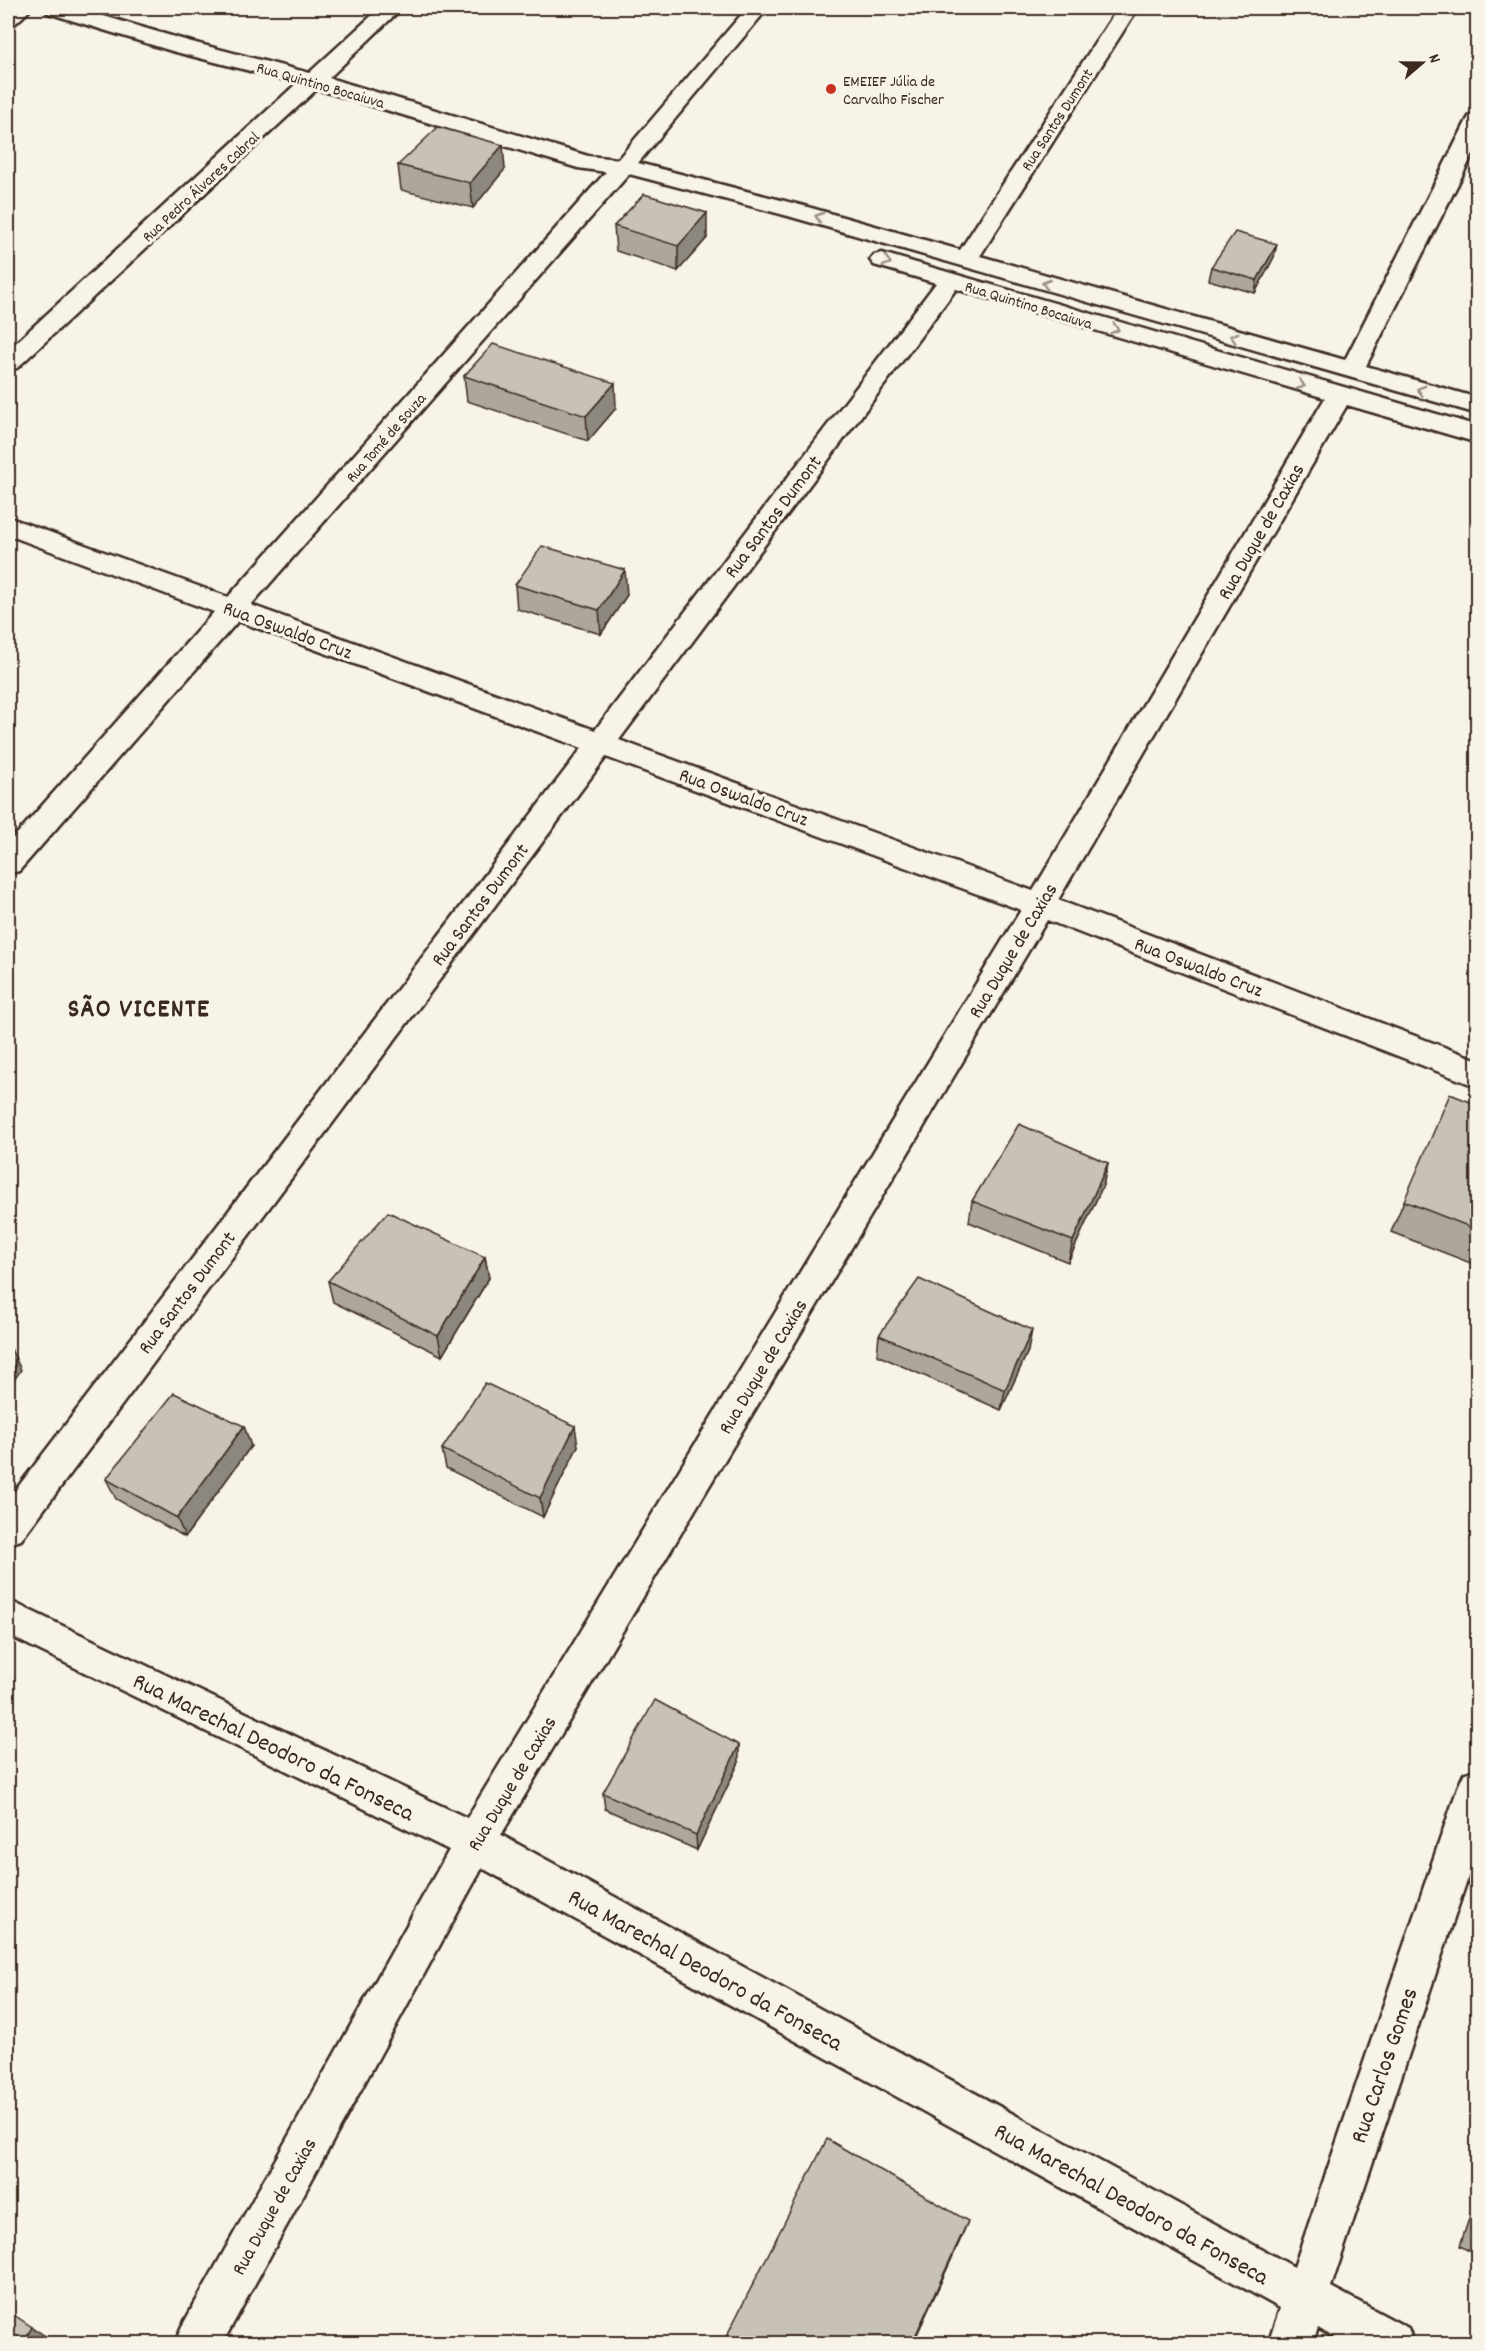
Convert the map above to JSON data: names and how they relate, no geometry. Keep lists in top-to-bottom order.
{
  "streets": {
    "street": [
      "Rua Quintino Bocaiuva",
      "Rua Santos Dumont",
      "Rua Pedro Álvares Cabral",
      "Rua Tomé de Souza",
      "Rua Duque de Caxias",
      "Rua Oswaldo Cruz",
      "Rua Marechal Deodoro da Fonseca",
      "Rua Carlos Gomes"
    ]
  },
  "crossings": [
    ["Rua Quintino Bocaiuva", "Rua Santos Dumont"],
    ["Rua Quintino Bocaiuva", "Rua Pedro Álvares Cabral"],
    ["Rua Quintino Bocaiuva", "Rua Tomé de Souza"],
    ["Rua Quintino Bocaiuva", "Rua Duque de Caxias"],
    ["Rua Santos Dumont", "Rua Oswaldo Cruz"],
    ["Rua Tomé de Souza", "Rua Oswaldo Cruz"],
    ["Rua Duque de Caxias", "Rua Oswaldo Cruz"],
    ["Rua Duque de Caxias", "Rua Marechal Deodoro da Fonseca"],
    ["Rua Marechal Deodoro da Fonseca", "Rua Carlos Gomes"]
  ],
  "districts": ["SÃO VICENTE"],
  "places": ["EMEIEF Júlia de Carvalho Fischer"],
  "north": "right"
}
